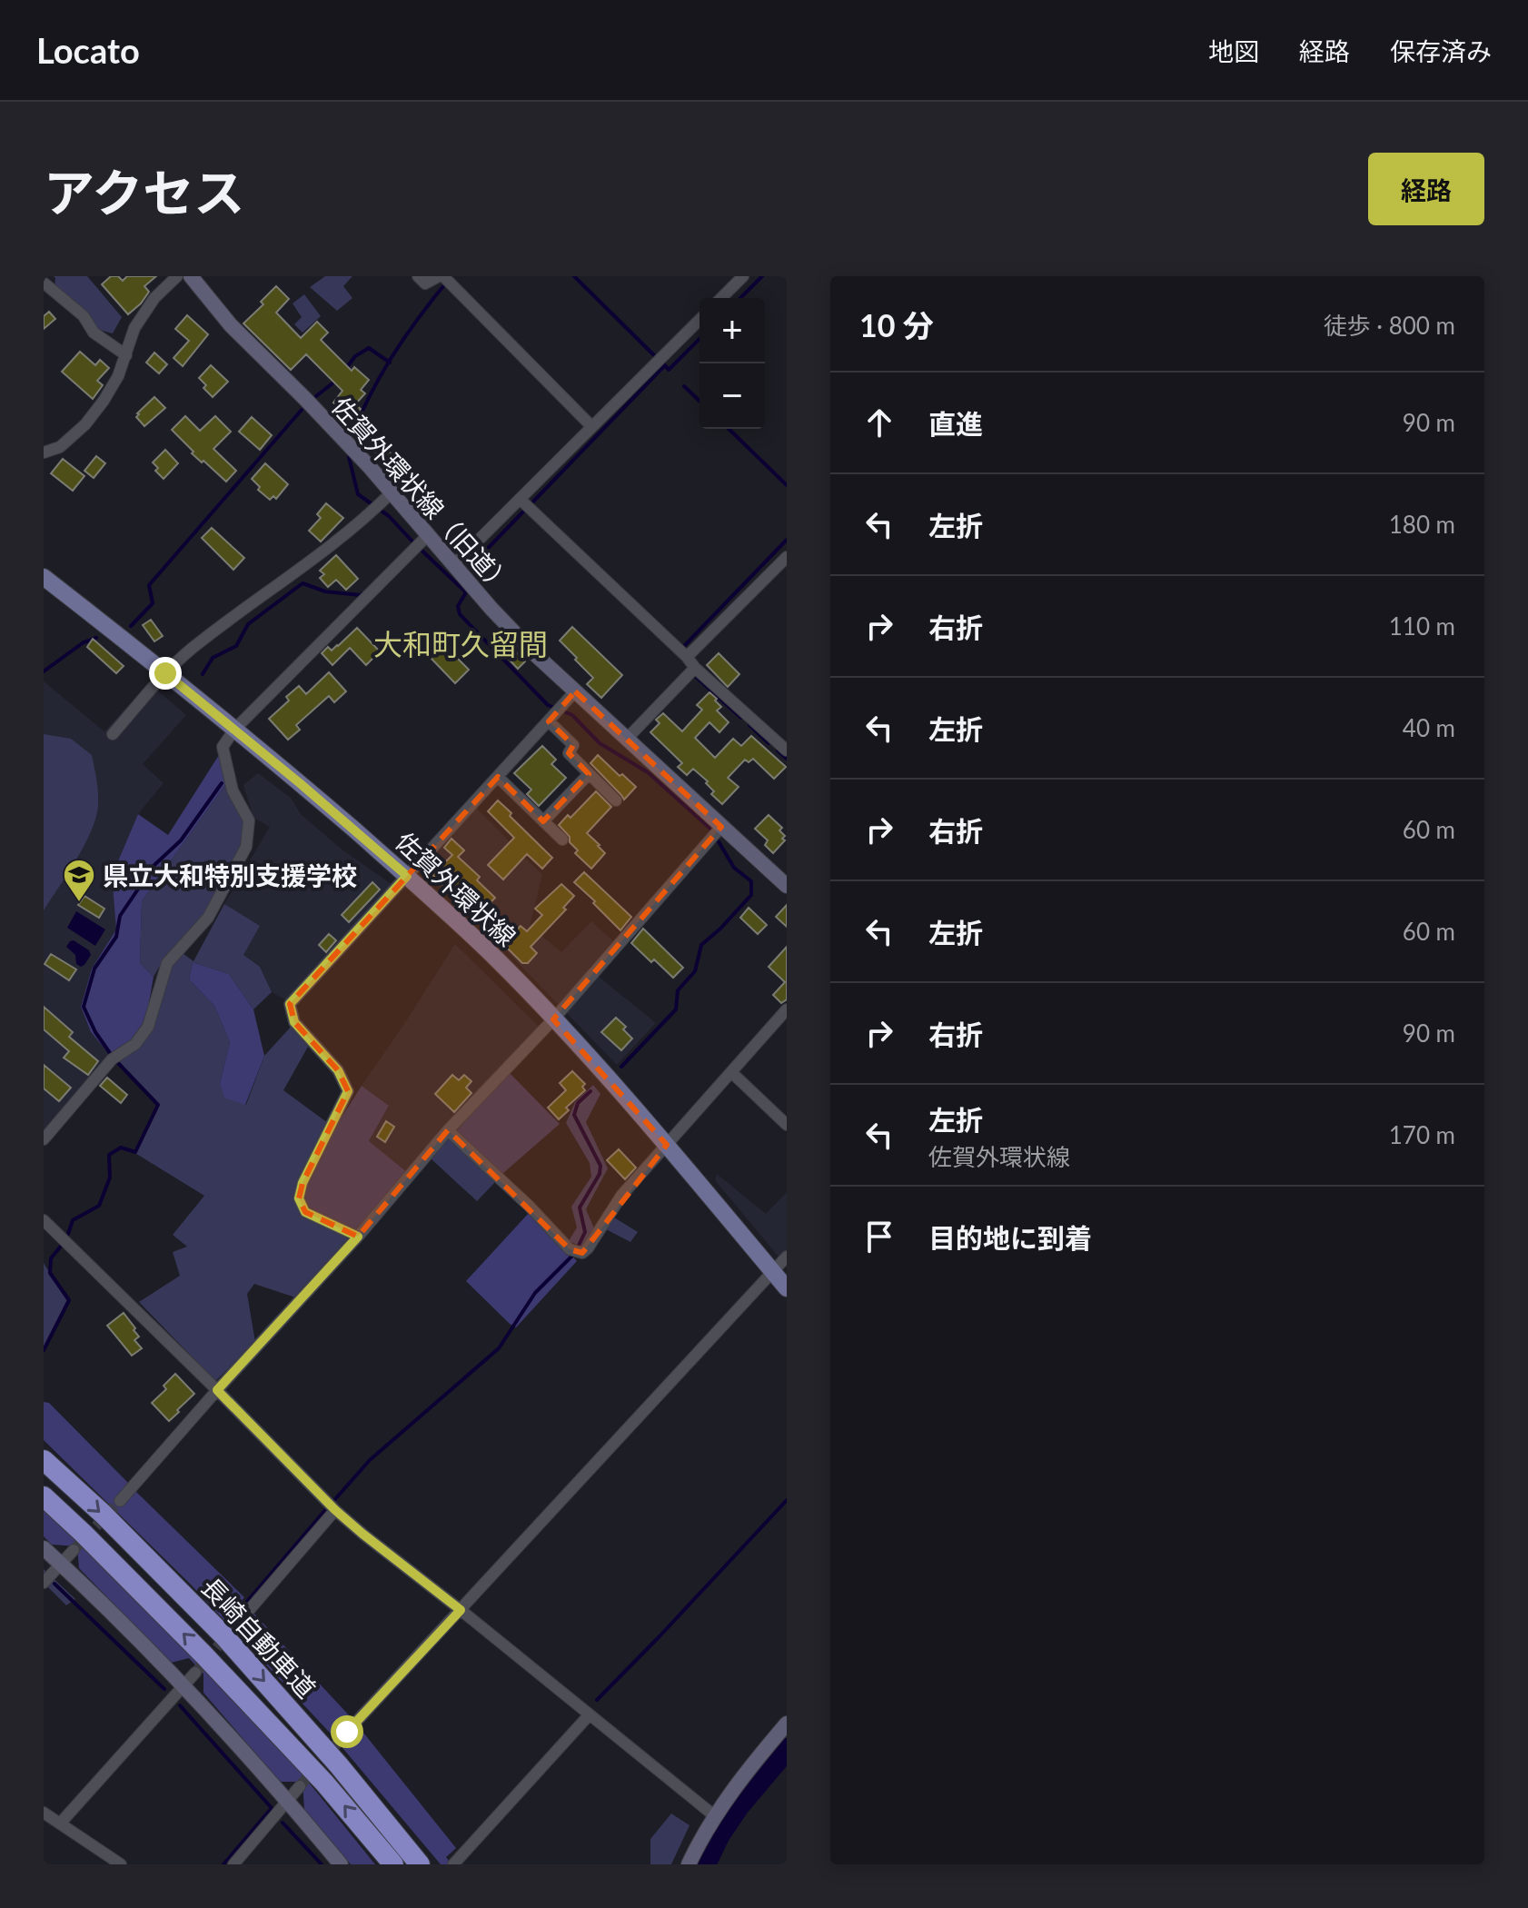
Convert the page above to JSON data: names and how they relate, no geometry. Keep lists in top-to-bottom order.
{
  "streets": {
    "highway": ["長崎自動車道"],
    "main road": ["佐賀外環状線"],
    "street": ["佐賀外環状線（旧道）"]
  },
  "districts": ["大和町久留間"],
  "places": {
    "school or university": ["県立大和特別支援学校"]
  },
  "page": {
    "header": "Locato",
    "nav": ["地図", "経路", "保存済み"],
    "title": "アクセス",
    "buttons": "経路",
    "heading": ["10 分", "徒歩 · 800 m"],
    "map_buttons": ["+", "−"],
    "list": [
      ["直進", "90 m"],
      ["左折", "180 m"],
      ["右折", "110 m"],
      ["左折", "40 m"],
      ["右折", "60 m"],
      ["左折", "60 m"],
      ["右折", "90 m"],
      ["左折", "佐賀外環状線", "170 m"],
      "目的地に到着"
    ]
  }
}
